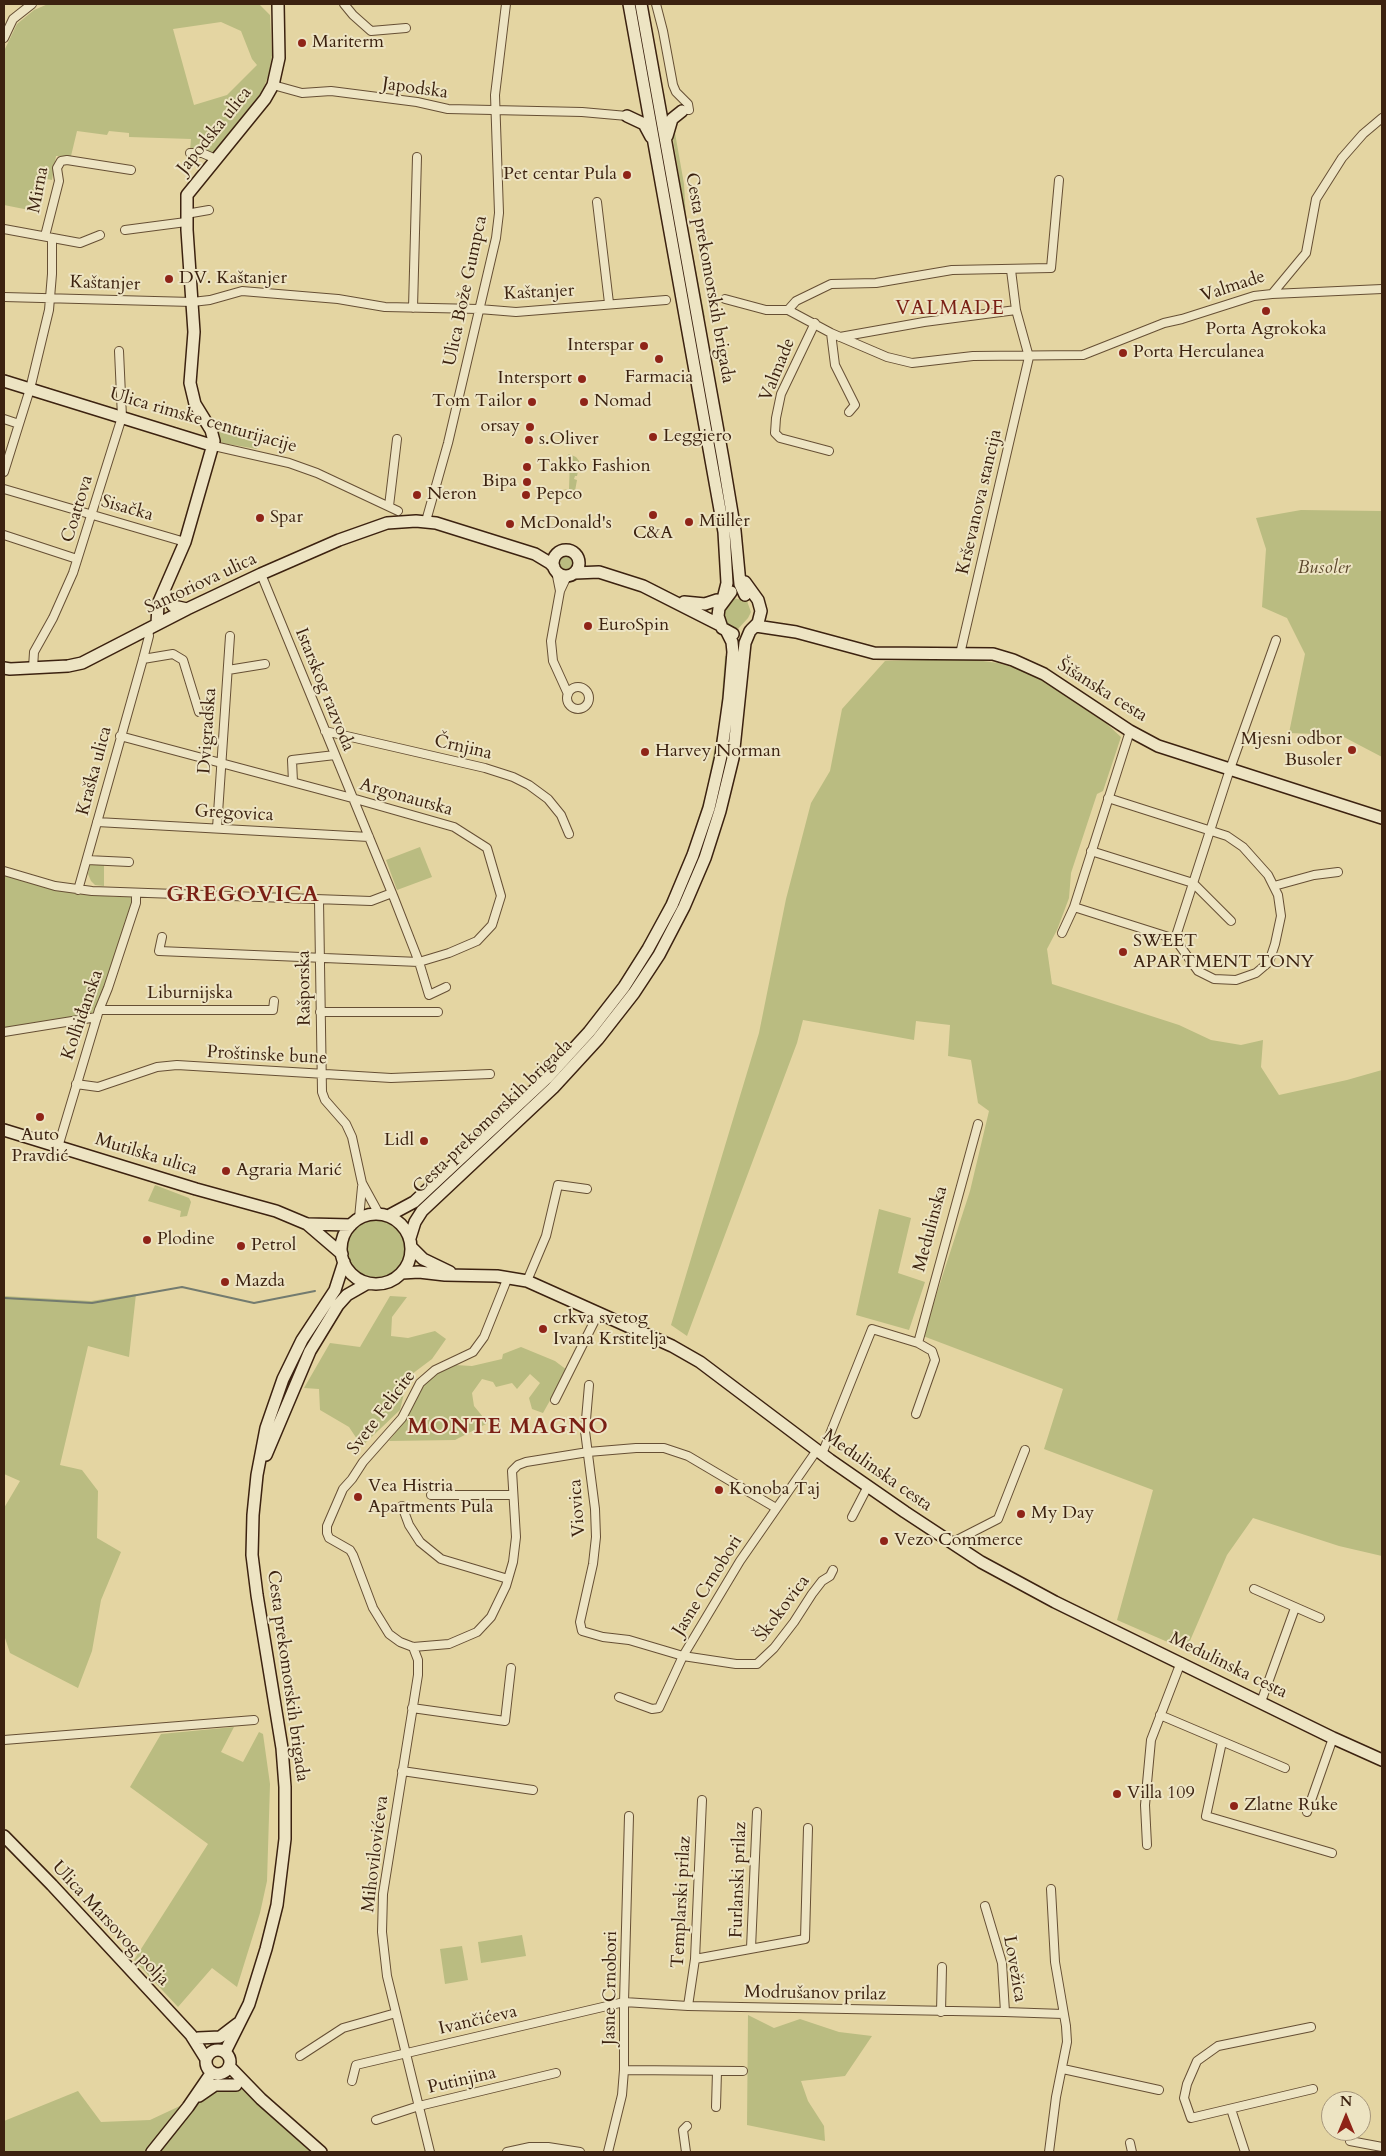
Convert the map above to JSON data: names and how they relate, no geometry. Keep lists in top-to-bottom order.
{
  "streets": {
    "main road": [
      "Japodska ulica",
      "Cesta prekomorskih brigada",
      "Ulica rimske centurijacije",
      "Santoriova ulica",
      "Šišanska cesta",
      "Mutilska ulica",
      "Medulinska cesta",
      "Ulica Marsovog polja"
    ],
    "street": [
      "Japodska",
      "Mirna",
      "Kaštanjer",
      "Valmade",
      "Ulica Bože Gumpca",
      "Krševanova stancija",
      "Coattova",
      "Sisačka",
      "Istarskog razvoda",
      "Dvigradska",
      "Črnjina",
      "Kraška ulica",
      "Argonautska",
      "Gregovica",
      "Rašporska",
      "Liburnijska",
      "Kolhiđanska",
      "Proštinske bune",
      "Medulinska",
      "Svete Felicite",
      "Viovica",
      "Jasne Crnobori",
      "Škokovica",
      "Mihovilovićeva",
      "Furlanski prilaz",
      "Templarski prilaz",
      "Lovežica",
      "Modrušanov prilaz",
      "Ivančićeva",
      "Putinjina"
    ]
  },
  "crossings": [
    ["Japodska", "Japodska ulica"],
    ["Japodska", "Ulica Bože Gumpca"],
    ["Japodska ulica", "Kaštanjer"],
    ["Japodska ulica", "Ulica rimske centurijacije"],
    ["Cesta prekomorskih brigada", "Šišanska cesta"],
    ["Cesta prekomorskih brigada", "Mutilska ulica"],
    ["Cesta prekomorskih brigada", "Ulica Marsovog polja"],
    ["Kaštanjer", "Ulica Bože Gumpca"],
    ["Valmade", "Krševanova stancija"],
    ["Ulica Bože Gumpca", "Santoriova ulica"],
    ["Ulica rimske centurijacije", "Coattova"],
    ["Krševanova stancija", "Šišanska cesta"],
    ["Coattova", "Sisačka"],
    ["Coattova", "Santoriova ulica"],
    ["Santoriova ulica", "Istarskog razvoda"],
    ["Santoriova ulica", "Kraška ulica"],
    ["Istarskog razvoda", "Črnjina"],
    ["Istarskog razvoda", "Argonautska"],
    ["Istarskog razvoda", "Gregovica"],
    ["Dvigradska", "Argonautska"],
    ["Dvigradska", "Gregovica"],
    ["Kraška ulica", "Argonautska"],
    ["Kraška ulica", "Gregovica"],
    ["Argonautska", "Rašporska"],
    ["Rašporska", "Proštinske bune"],
    ["Liburnijska", "Kolhiđanska"],
    ["Kolhiđanska", "Proštinske bune"],
    ["Kolhiđanska", "Mutilska ulica"],
    ["Svete Felicite", "Medulinska cesta"],
    ["Svete Felicite", "Mihovilovićeva"],
    ["Medulinska cesta", "Jasne Crnobori"],
    ["Viovica", "Škokovica"],
    ["Jasne Crnobori", "Škokovica"],
    ["Jasne Crnobori", "Modrušanov prilaz"],
    ["Jasne Crnobori", "Ivančićeva"],
    ["Mihovilovićeva", "Ivančićeva"],
    ["Mihovilovićeva", "Putinjina"],
    ["Templarski prilaz", "Modrušanov prilaz"],
    ["Lovežica", "Modrušanov prilaz"],
    ["Modrušanov prilaz", "Ivančićeva"]
  ],
  "districts": ["VALMADE", "GREGOVICA", "MONTE MAGNO"],
  "parks": ["Busoler"],
  "places": [
    "Mariterm",
    "Pet centar Pula",
    "DV. Kaštanjer",
    "Porta Agrokoka",
    "Interspar",
    "Porta Herculanea",
    "Farmacia",
    "Intersport",
    "Tom Tailor",
    "Nomad",
    "orsay",
    "Leggiero",
    "s.Oliver",
    "Takko Fashion",
    "Bipa",
    "Neron",
    "Pepco",
    "C&A",
    "Spar",
    "Müller",
    "McDonald's",
    "EuroSpin",
    "Mjesni odbor Busoler",
    "Harvey Norman",
    "SWEET APARTMENT TONY",
    "Auto Pravdić",
    "Lidl",
    "Agraria Marić",
    "Plodine",
    "Petrol",
    "Mazda",
    "crkva svetog Ivana Krstitelja",
    "Konoba Taj",
    "Vea Histria Apartments Pula",
    "My Day",
    "Vezo Commerce",
    "Villa 109",
    "Zlatne Ruke"
  ],
  "north": "top"
}
